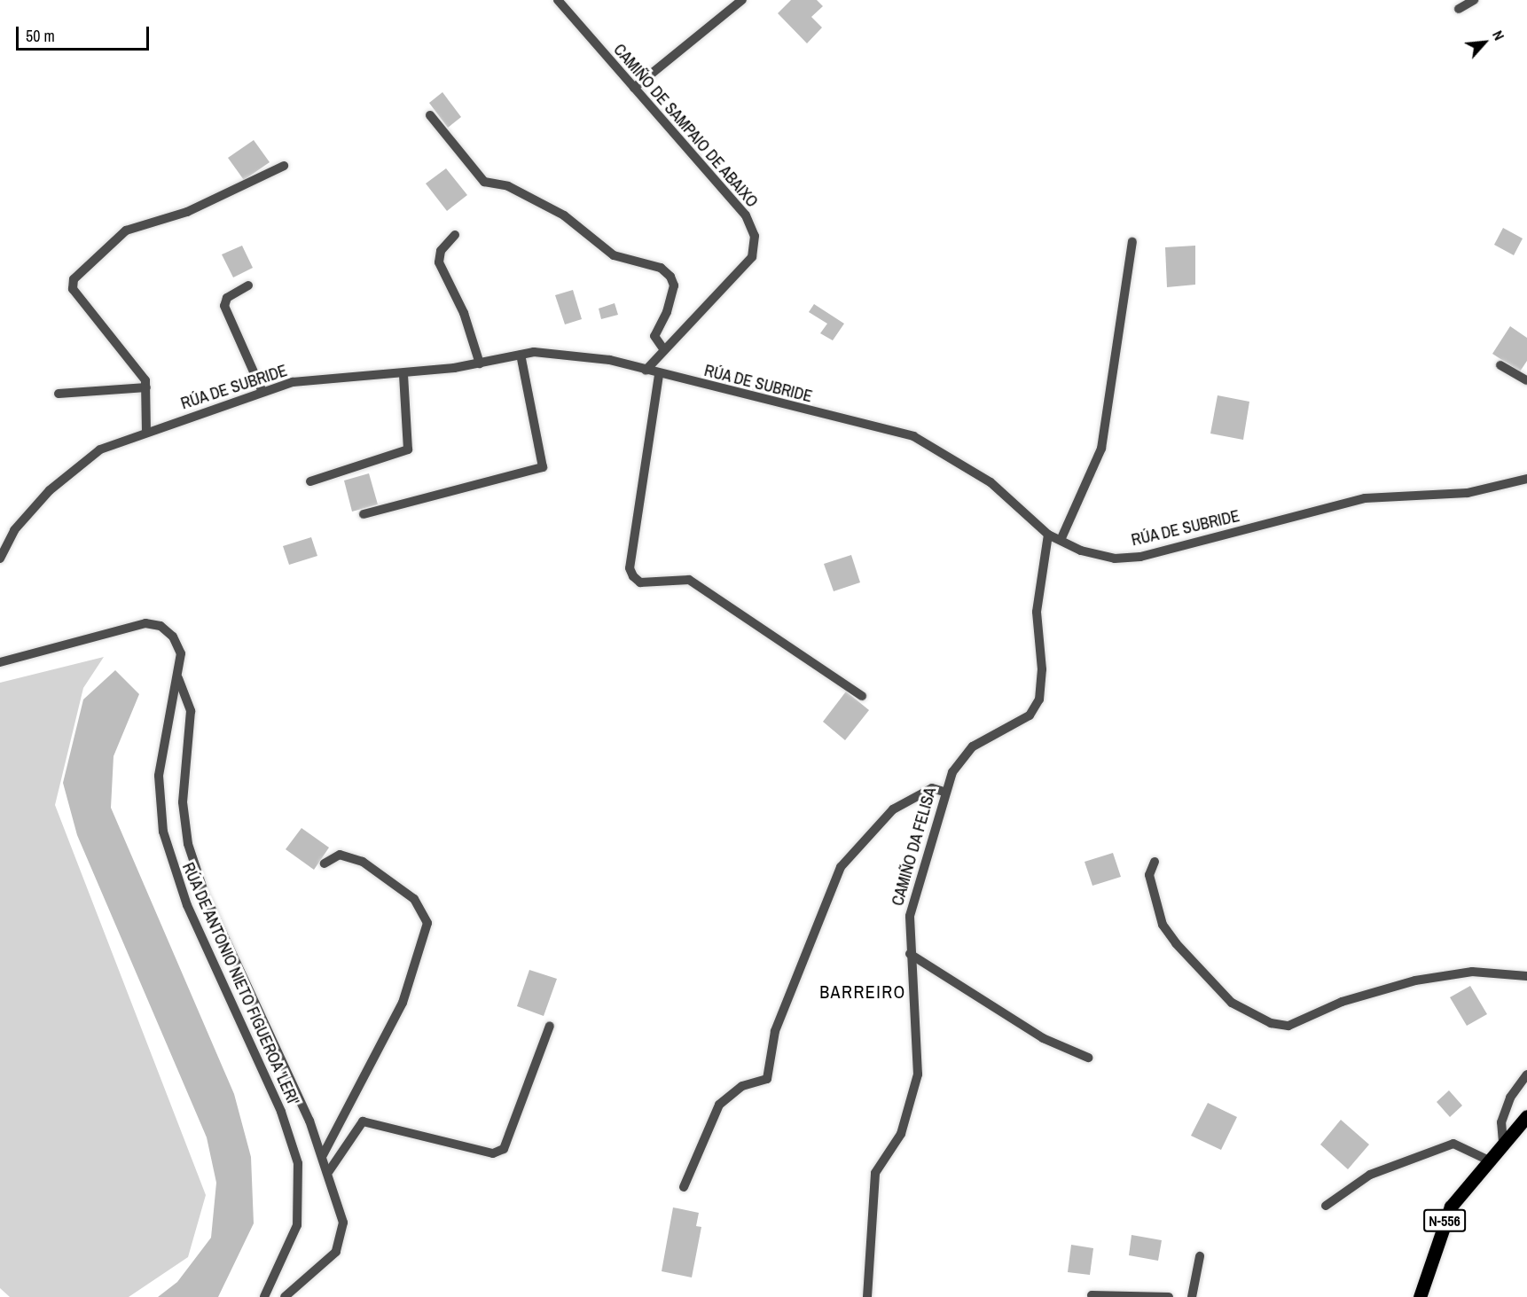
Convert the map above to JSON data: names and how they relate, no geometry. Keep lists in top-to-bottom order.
{
  "streets": {
    "main road": ["N-556"],
    "street": [
      "CAMIÑO DE SAMPAIO DE ABAIXO",
      "RÚA DE SUBRIDE",
      "CAMIÑO DA FELISA",
      "RÚA DE ANTONIO NIETO FIGUEROA 'LERI'"
    ]
  },
  "crossings": [
    ["CAMIÑO DE SAMPAIO DE ABAIXO", "RÚA DE SUBRIDE"],
    ["RÚA DE SUBRIDE", "CAMIÑO DA FELISA"]
  ],
  "districts": ["BARREIRO"],
  "scale_bar": "50 m",
  "north": "top right"
}
